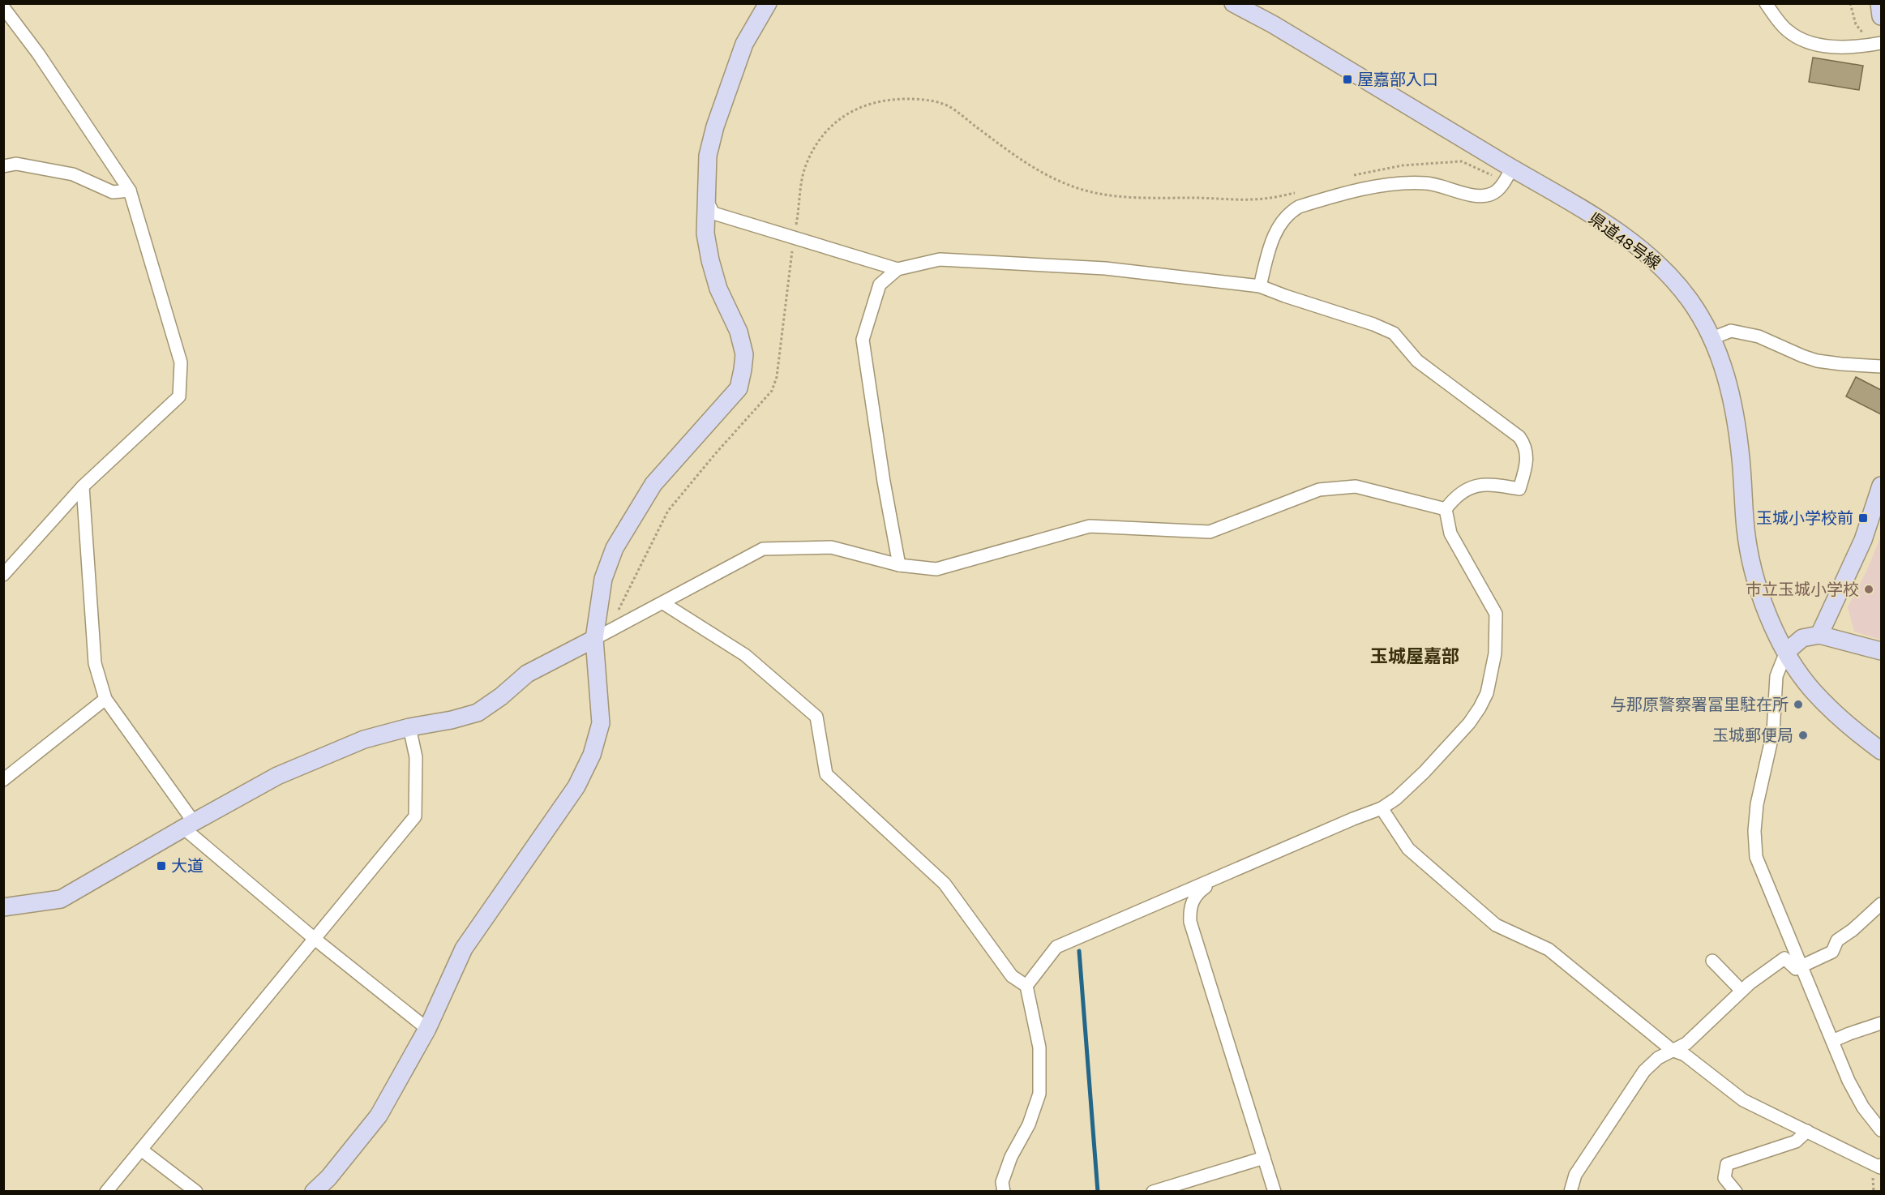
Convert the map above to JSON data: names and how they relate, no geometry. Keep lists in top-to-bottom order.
{
  "streets": {
    "street": ["県道48号線"]
  },
  "districts": ["玉城屋嘉部"],
  "places": {
    "transit": ["屋嘉部入口", "玉城小学校前", "大道"],
    "other": ["市立玉城小学校", "与那原警察署冨里駐在所", "玉城郵便局"]
  }
}
